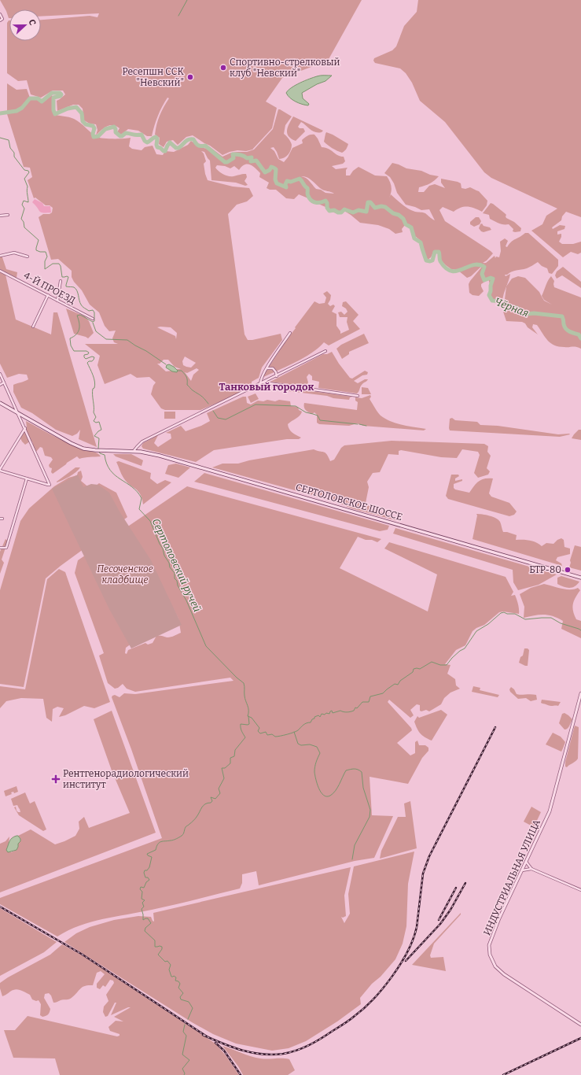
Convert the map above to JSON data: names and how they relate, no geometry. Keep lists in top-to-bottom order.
{
  "streets": {
    "main road": ["СЕРТОЛОВСКОЕ ШОССЕ"],
    "street": ["4-Й ПРОЕЗД", "ИНДУСТРИАЛЬНАЯ УЛИЦА"]
  },
  "districts": ["Танковый городок"],
  "water": ["Чёрная", "Сертоловский ручей"],
  "parks": ["Песоченское кладбище"],
  "places": {
    "other": ["Спортивно-стрелковый клуб \"Невский\"", "Ресепшн ССК \"Невский\"", "БТР-80"],
    "health": ["Рентгенорадиологический институт"]
  },
  "north": "right"
}
